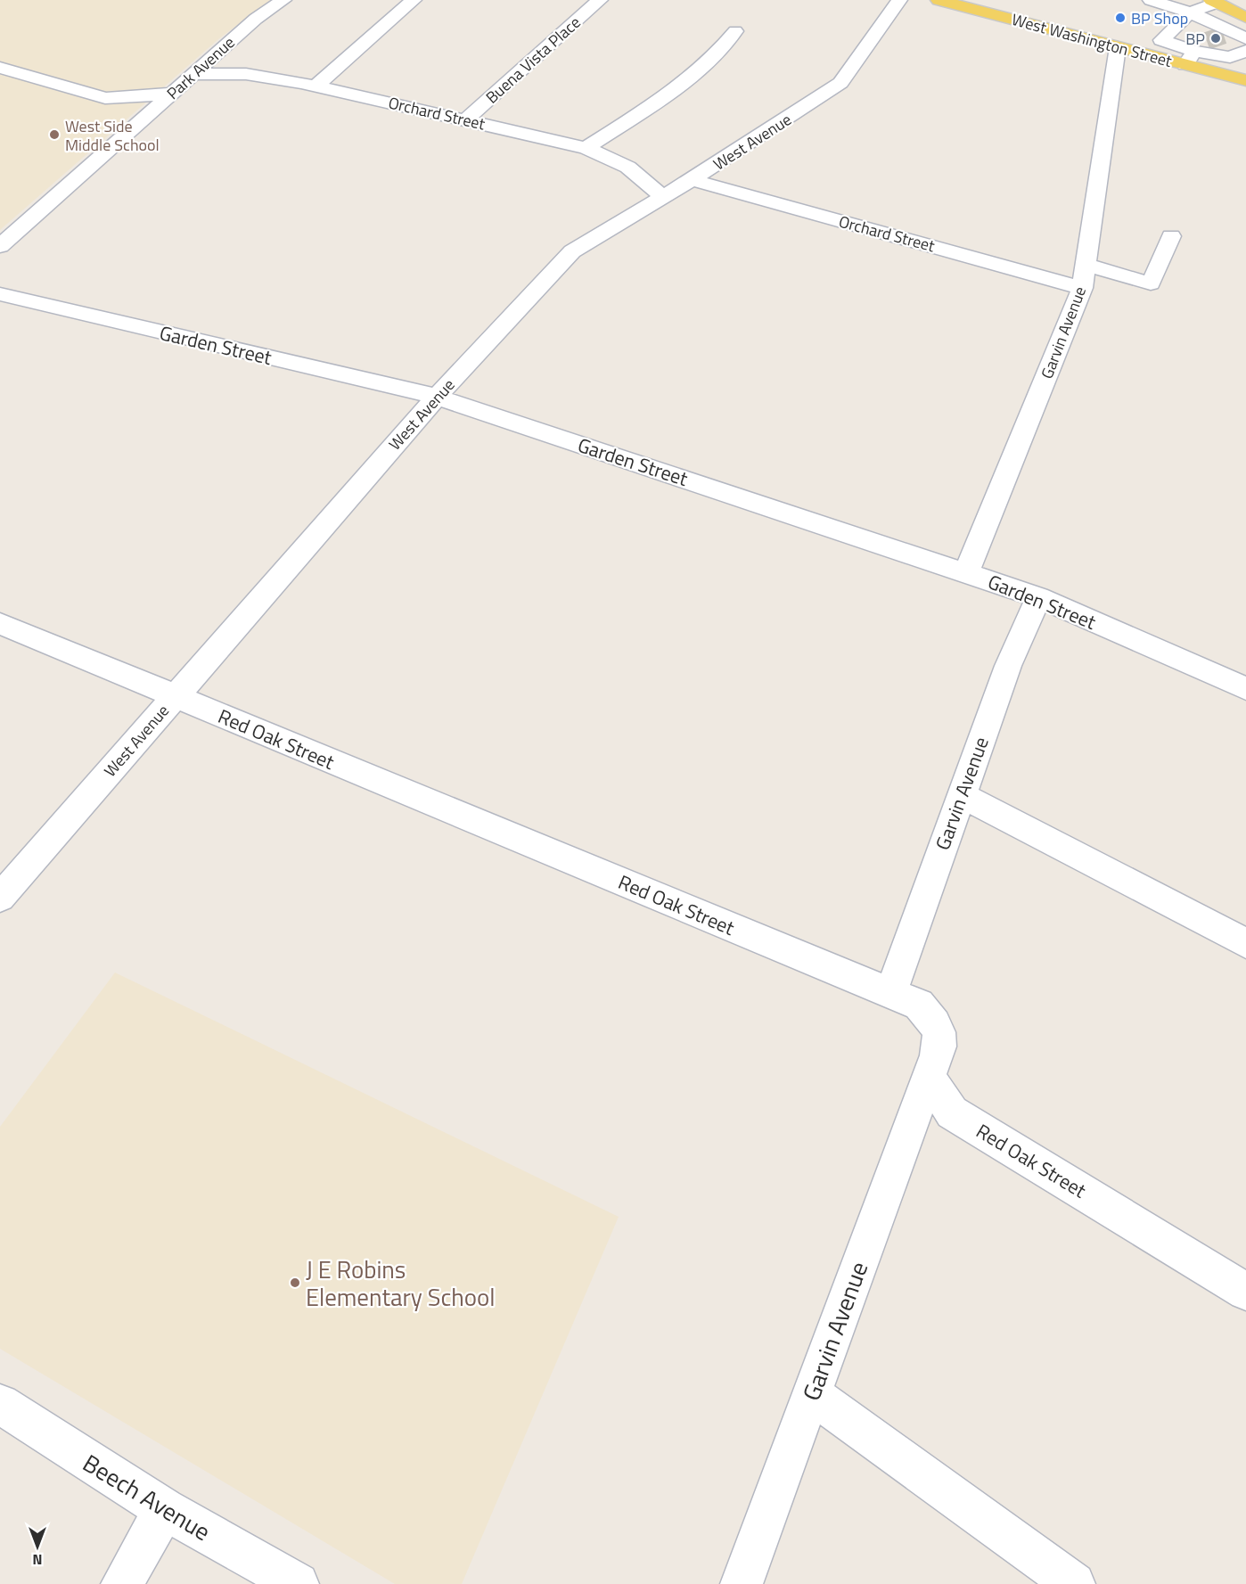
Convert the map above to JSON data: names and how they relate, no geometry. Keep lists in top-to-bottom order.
{
  "streets": {
    "main road": ["West Washington Street"],
    "street": [
      "Buena Vista Place",
      "Park Avenue",
      "Orchard Street",
      "West Avenue",
      "Garvin Avenue",
      "Garden Street",
      "Red Oak Street",
      "Beech Avenue"
    ]
  },
  "crossings": [
    ["West Washington Street", "Garvin Avenue"],
    ["Buena Vista Place", "Orchard Street"],
    ["Park Avenue", "Orchard Street"],
    ["Orchard Street", "West Avenue"],
    ["Orchard Street", "Garvin Avenue"],
    ["West Avenue", "Garden Street"],
    ["West Avenue", "Red Oak Street"],
    ["Garvin Avenue", "Garden Street"],
    ["Garvin Avenue", "Red Oak Street"]
  ],
  "places": [
    "BP Shop",
    "BP",
    "West Side Middle School",
    "J E Robins Elementary School"
  ],
  "north": "bottom"
}
